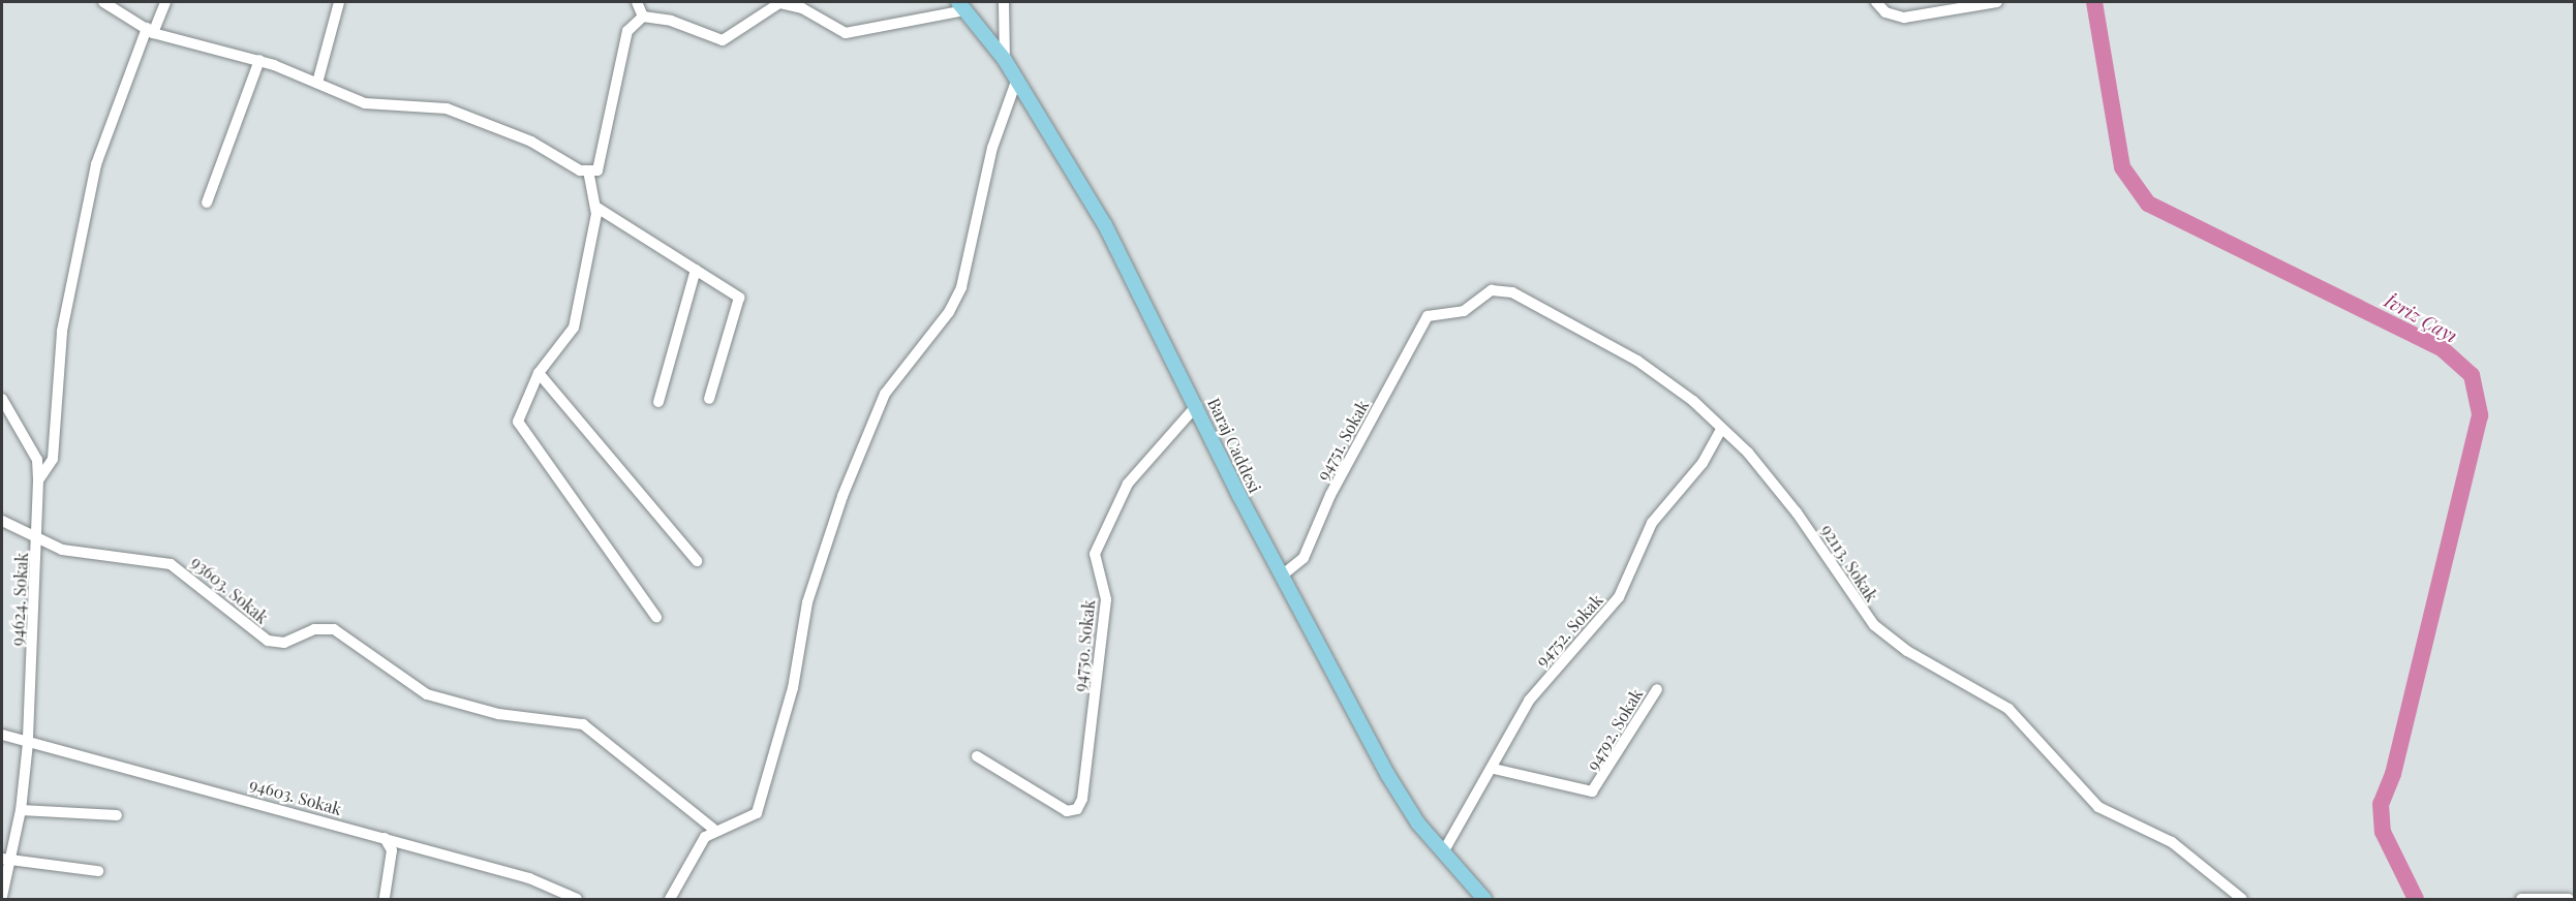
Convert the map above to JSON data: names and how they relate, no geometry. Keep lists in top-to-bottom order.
{
  "streets": {
    "main road": ["Baraj Caddesi"],
    "street": [
      "94751. Sokak",
      "92113. Sokak",
      "93603. Sokak",
      "94624. Sokak",
      "94752. Sokak",
      "94750. Sokak",
      "94792. Sokak",
      "94603. Sokak"
    ]
  },
  "crossings": [
    ["94751. Sokak", "Baraj Caddesi"],
    ["94751. Sokak", "92113. Sokak"],
    ["Baraj Caddesi", "94752. Sokak"],
    ["Baraj Caddesi", "94750. Sokak"],
    ["92113. Sokak", "94752. Sokak"],
    ["93603. Sokak", "94624. Sokak"],
    ["94624. Sokak", "94603. Sokak"],
    ["94752. Sokak", "94792. Sokak"]
  ],
  "water": ["İvriz Çayı"]
}
